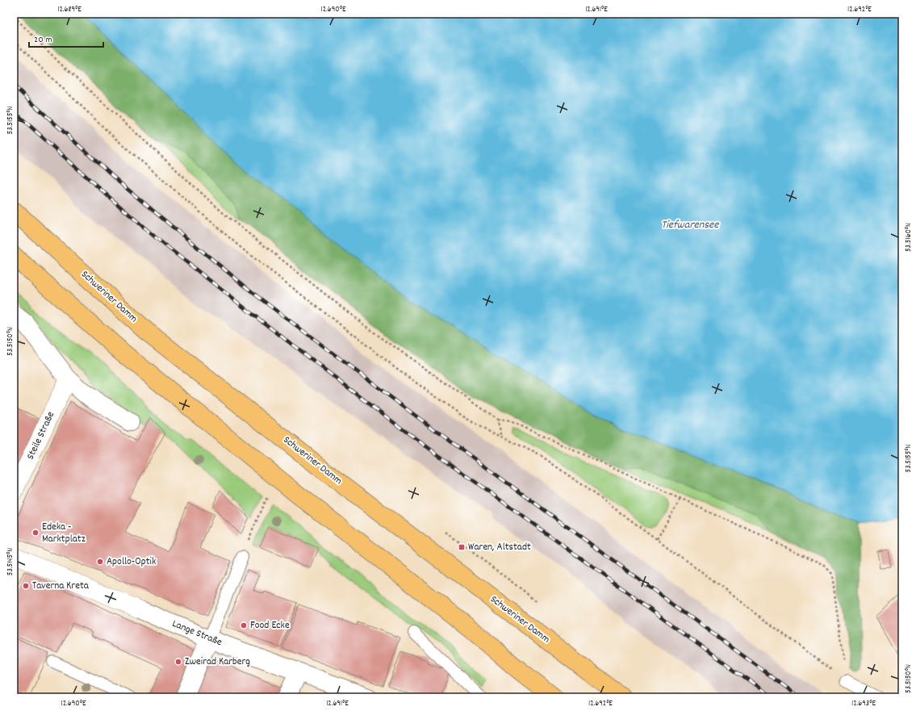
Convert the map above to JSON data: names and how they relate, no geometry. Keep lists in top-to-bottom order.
{
  "streets": {
    "main road": ["Schweriner Damm"],
    "street": ["Steile Straße", "Lange Straße"]
  },
  "water": ["Tiefwarensee"],
  "places": {
    "other": [
      "Edeka - Marktplatz",
      "Apollo-Optik",
      "Taverna Kreta",
      "Food Ecke",
      "Zweirad Karberg"
    ],
    "transit": ["Waren, Altstadt"]
  },
  "scale_bar": "20 m",
  "coordinates": [
    "12.689°E",
    "12.690°E",
    "12.691°E",
    "12.692°E",
    "53.5155°N",
    "53.5160°N",
    "53.5150°N",
    "53.5145°N",
    "12.693°E"
  ]
}
